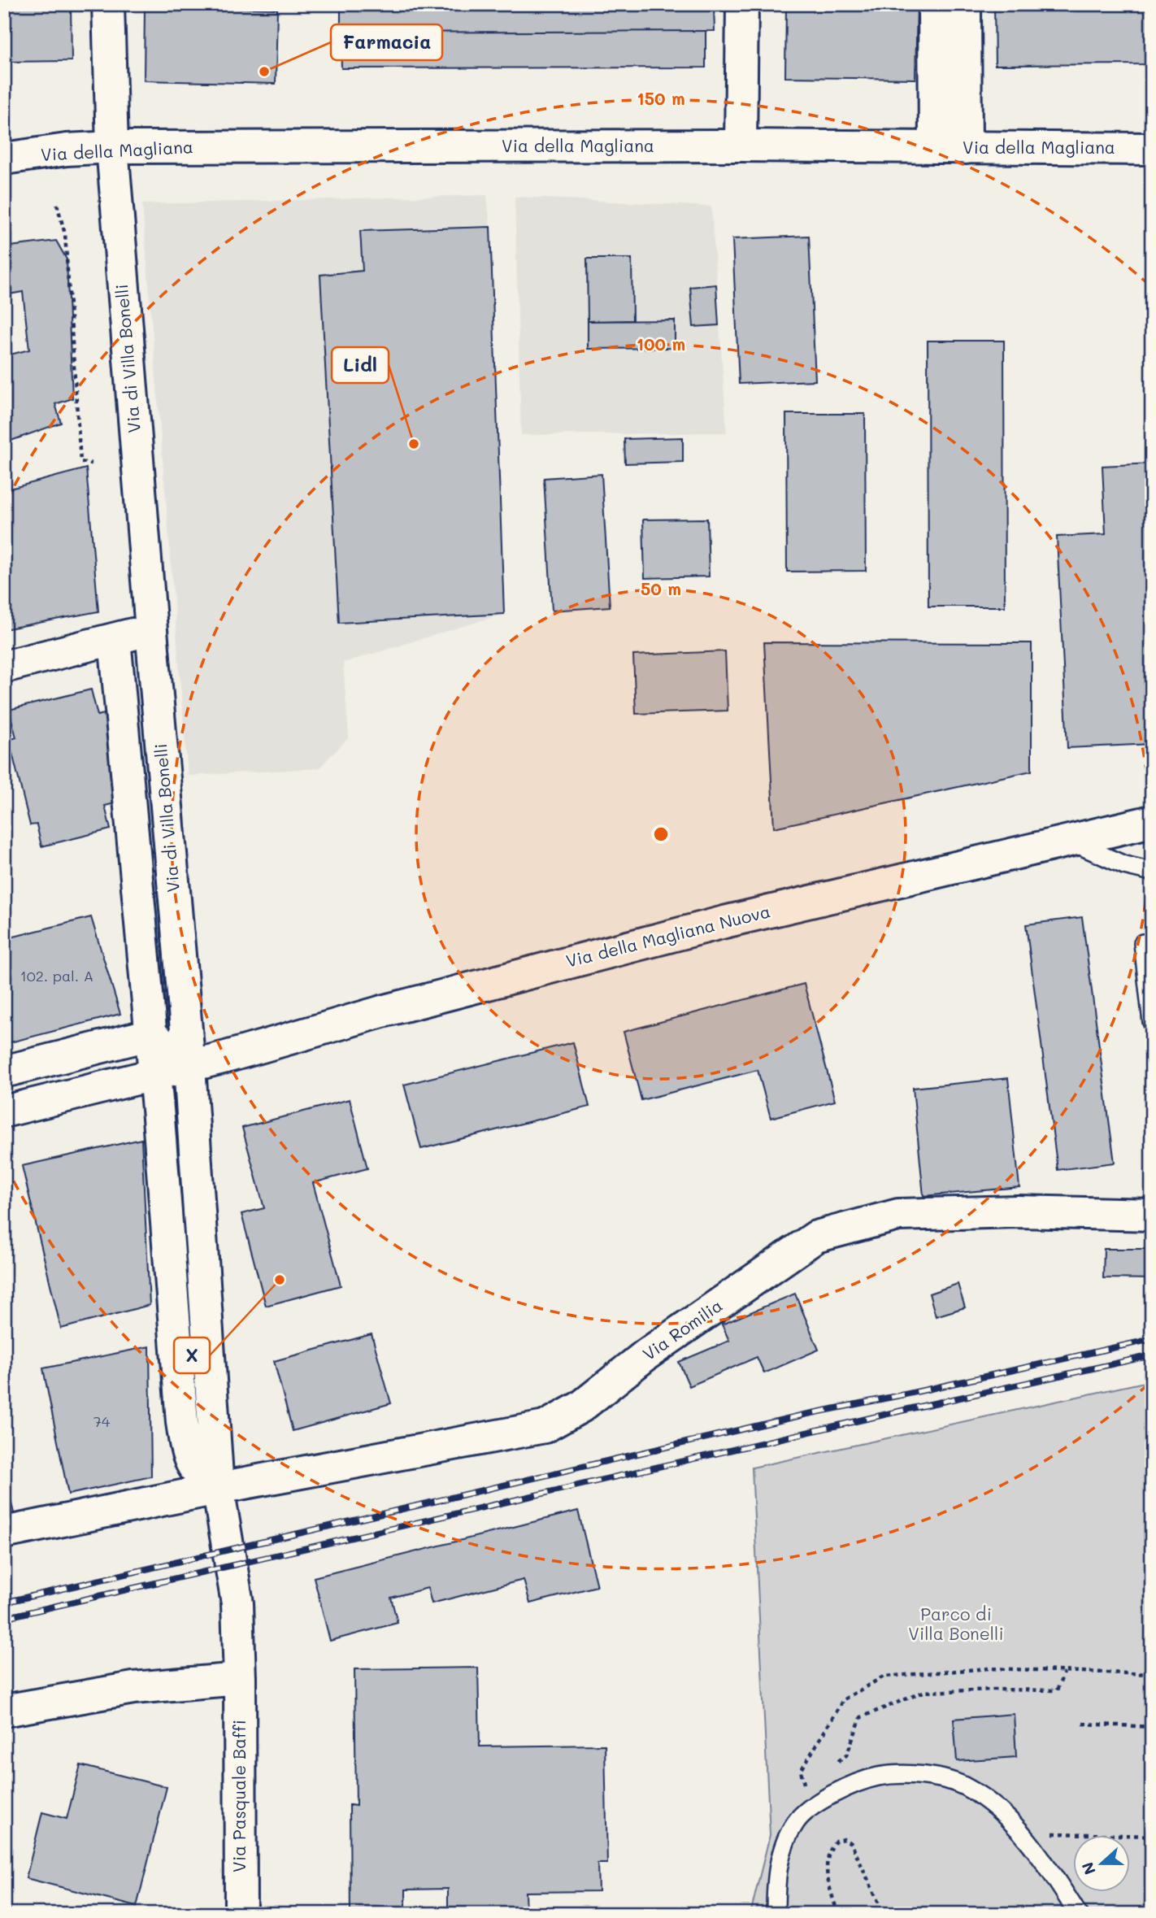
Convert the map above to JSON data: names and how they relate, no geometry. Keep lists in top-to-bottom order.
{
  "streets": {
    "street": [
      "Via della Magliana",
      "Via di Villa Bonelli",
      "Via della Magliana Nuova",
      "Via Romilia",
      "Via Pasquale Baffi"
    ]
  },
  "crossings": [
    ["Via della Magliana", "Via di Villa Bonelli"],
    ["Via di Villa Bonelli", "Via della Magliana Nuova"],
    ["Via di Villa Bonelli", "Via Romilia"],
    ["Via di Villa Bonelli", "Via Pasquale Baffi"]
  ],
  "parks": ["Parco di Villa Bonelli"],
  "places": ["Farmacia", "Lidl", "X"],
  "house_numbers": ["102. pal. A", "74"],
  "north": "left",
  "rings": ["150 m", "100 m", "50 m"]
}
